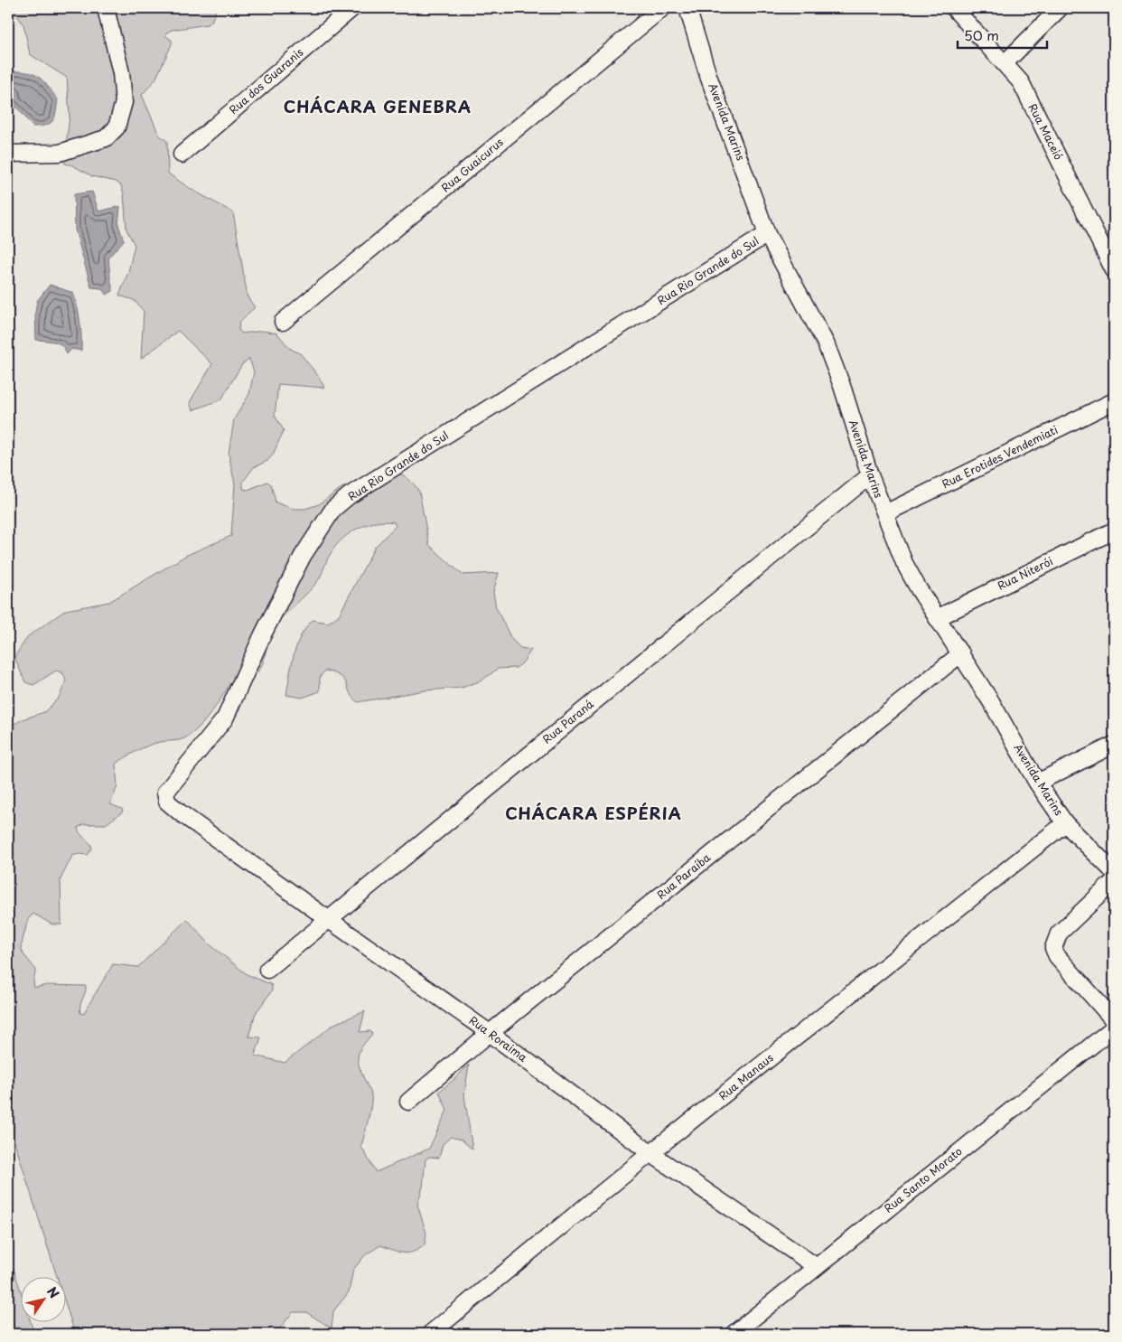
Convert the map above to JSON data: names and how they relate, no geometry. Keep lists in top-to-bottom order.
{
  "streets": {
    "street": [
      "Rua dos Guaranis",
      "Avenida Marins",
      "Rua Maceió",
      "Rua Guaicurus",
      "Rua Rio Grande do Sul",
      "Rua Erotides Vendemiati",
      "Rua Niterói",
      "Rua Paraná",
      "Rua Paraíba",
      "Rua Roraima",
      "Rua Manaus",
      "Rua Santo Morato"
    ]
  },
  "crossings": [
    ["Avenida Marins", "Rua Rio Grande do Sul"],
    ["Avenida Marins", "Rua Erotides Vendemiati"],
    ["Avenida Marins", "Rua Niterói"],
    ["Avenida Marins", "Rua Paraná"],
    ["Avenida Marins", "Rua Paraíba"],
    ["Avenida Marins", "Rua Manaus"],
    ["Rua Rio Grande do Sul", "Rua Roraima"],
    ["Rua Paraná", "Rua Roraima"],
    ["Rua Paraíba", "Rua Roraima"],
    ["Rua Roraima", "Rua Manaus"],
    ["Rua Roraima", "Rua Santo Morato"]
  ],
  "districts": ["CHÁCARA GENEBRA", "CHÁCARA ESPÉRIA"],
  "scale_bar": "50 m",
  "north": "top right"
}
